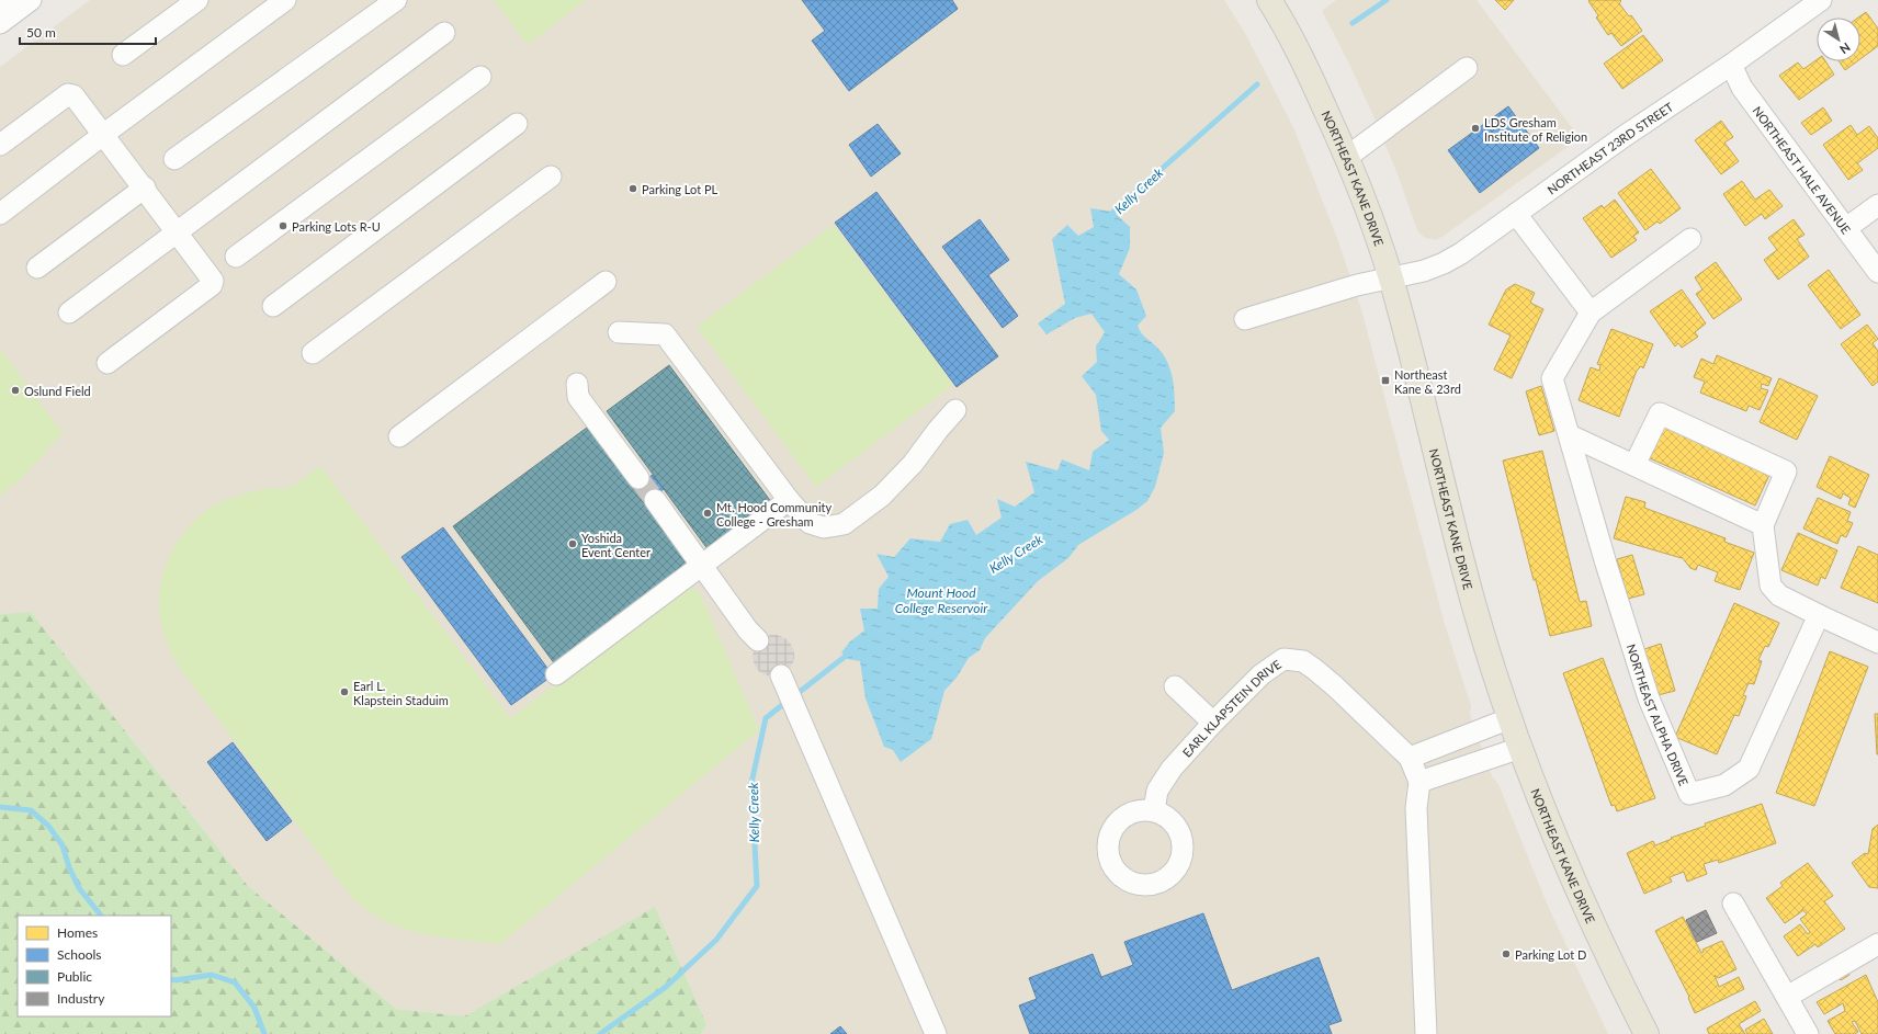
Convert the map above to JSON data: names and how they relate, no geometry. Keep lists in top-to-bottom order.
{
  "streets": {
    "main road": ["NORTHEAST KANE DRIVE"],
    "street": [
      "NORTHEAST 23RD STREET",
      "NORTHEAST HALE AVENUE",
      "EARL KLAPSTEIN DRIVE",
      "NORTHEAST ALPHA DRIVE"
    ]
  },
  "crossings": [
    ["NORTHEAST 23RD STREET", "NORTHEAST HALE AVENUE"],
    ["NORTHEAST 23RD STREET", "NORTHEAST KANE DRIVE"]
  ],
  "water": ["Kelly Creek", "Mount Hood College Reservoir"],
  "places": {
    "other": [
      "LDS Gresham Institute of Religion",
      "Parking Lot PL",
      "Parking Lots R-U",
      "Oslund Field",
      "Mt. Hood Community College - Gresham",
      "Yoshida Event Center",
      "Earl L. Klapstein Staduim",
      "Parking Lot D"
    ],
    "transit": ["Northeast Kane & 23rd"]
  },
  "legend": [
    "Homes",
    "Schools",
    "Public",
    "Industry"
  ],
  "scale_bar": "50 m",
  "north": "bottom right"
}
